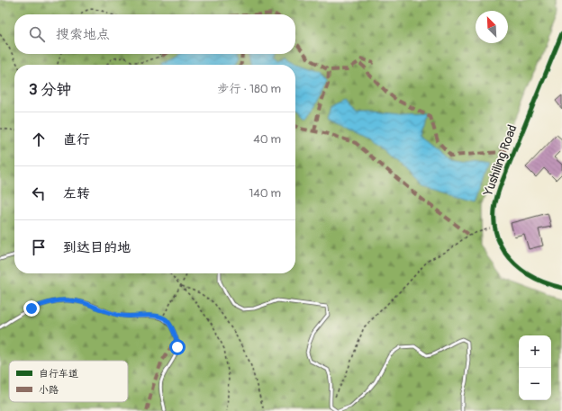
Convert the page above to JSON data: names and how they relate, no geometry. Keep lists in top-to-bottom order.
{
  "streets": {
    "street": ["Yushiling Road"]
  },
  "legend": ["自行车道", "小路"],
  "north": "top left",
  "page": {
    "search": "搜索地点",
    "heading": ["3 分钟", "步行 · 180 m"],
    "list": [
      ["直行", "40 m"],
      ["左转", "140 m"],
      "到达目的地"
    ],
    "map_buttons": ["+", "−"]
  }
}
